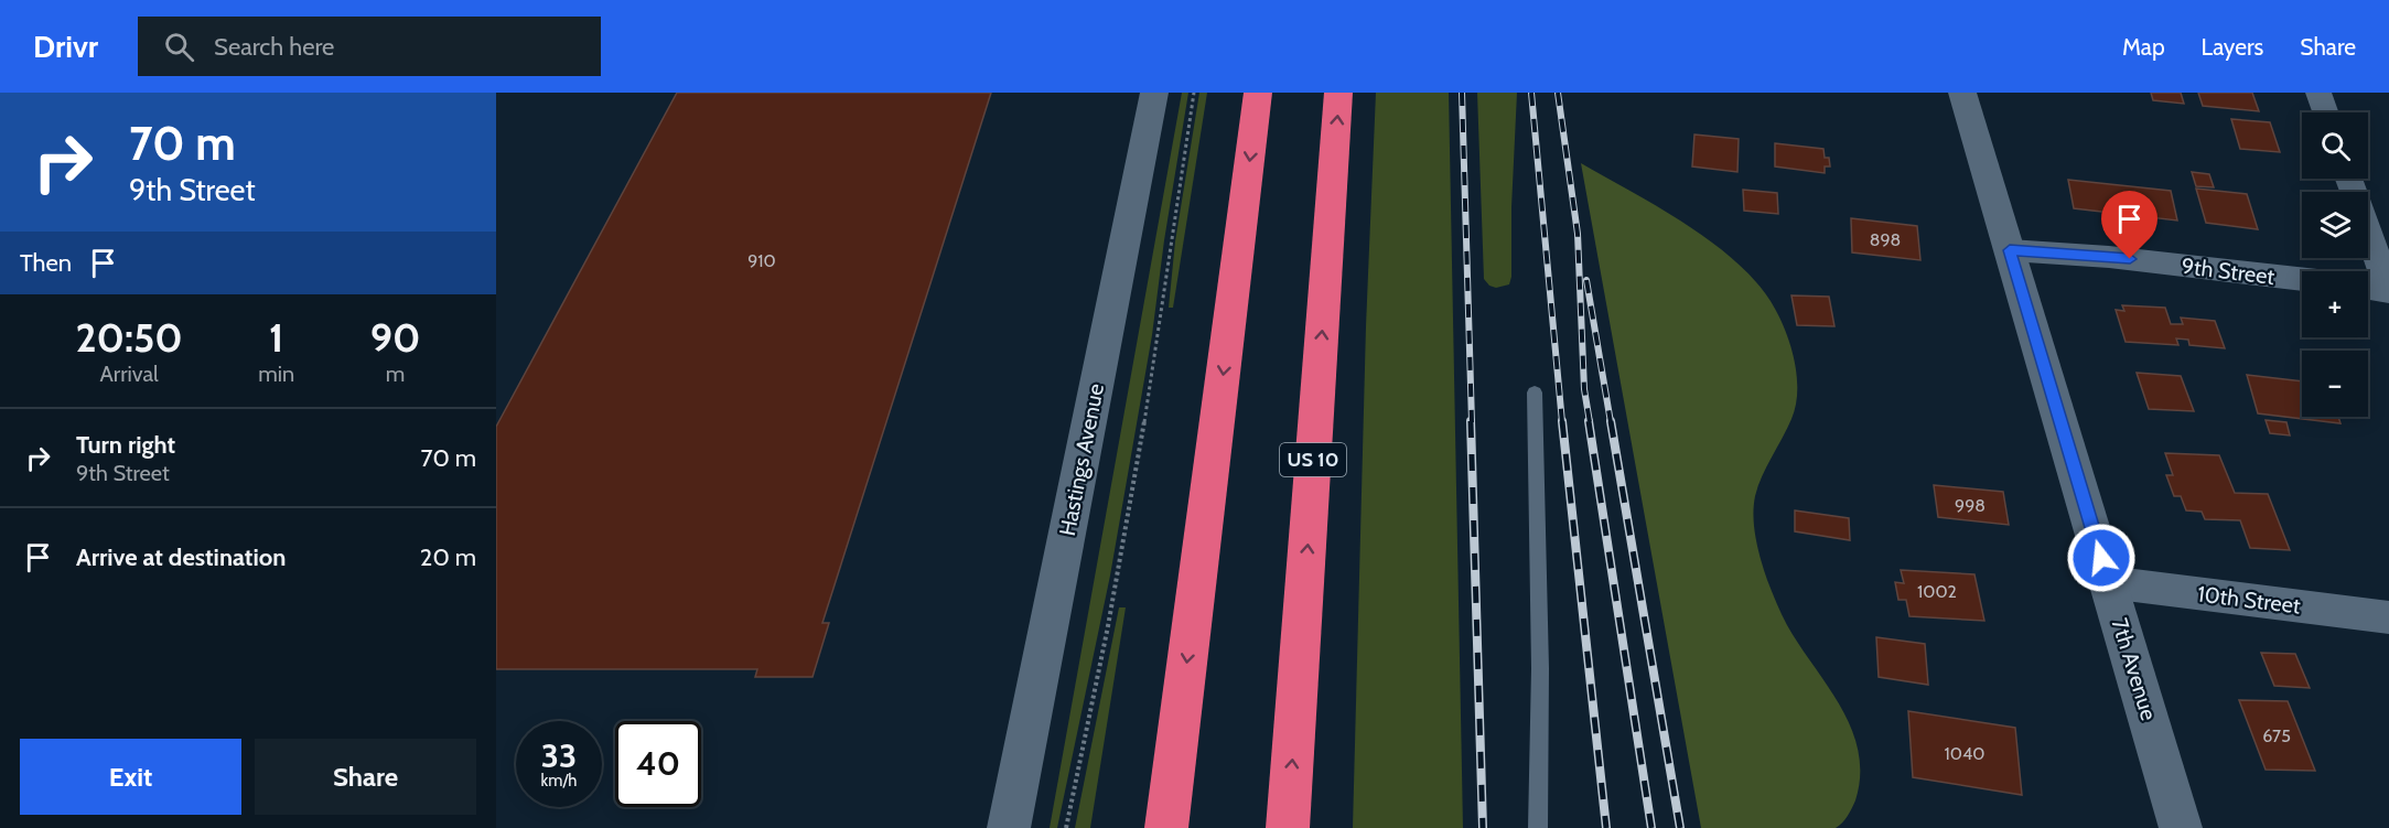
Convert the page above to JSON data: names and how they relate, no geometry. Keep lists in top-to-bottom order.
{
  "streets": {
    "highway": ["US 10"],
    "street": [
      "9th Street",
      "Hastings Avenue",
      "10th Street",
      "7th Avenue"
    ]
  },
  "crossings": [
    ["9th Street", "7th Avenue"],
    ["10th Street", "7th Avenue"]
  ],
  "house_numbers": [
    "898",
    "910",
    "998",
    "1002",
    "675",
    "1040"
  ],
  "page": {
    "header": "Drivr",
    "search": "Search here",
    "nav": ["Map", "Layers", "Share"],
    "turn": ["70 m", "9th Street"],
    "map_buttons": ["+", "−"],
    "then": "Then",
    "eta": [
      "20:50",
      "Arrival",
      "1",
      "min",
      "90",
      "m"
    ],
    "list": [
      {
        "name": "Turn right",
        "note": "9th Street",
        "value": "70 m"
      },
      {
        "name": "Arrive at destination",
        "value": "20 m"
      }
    ],
    "speed": "33 km/h",
    "limit": "40",
    "buttons": ["Exit", "Share"]
  }
}
